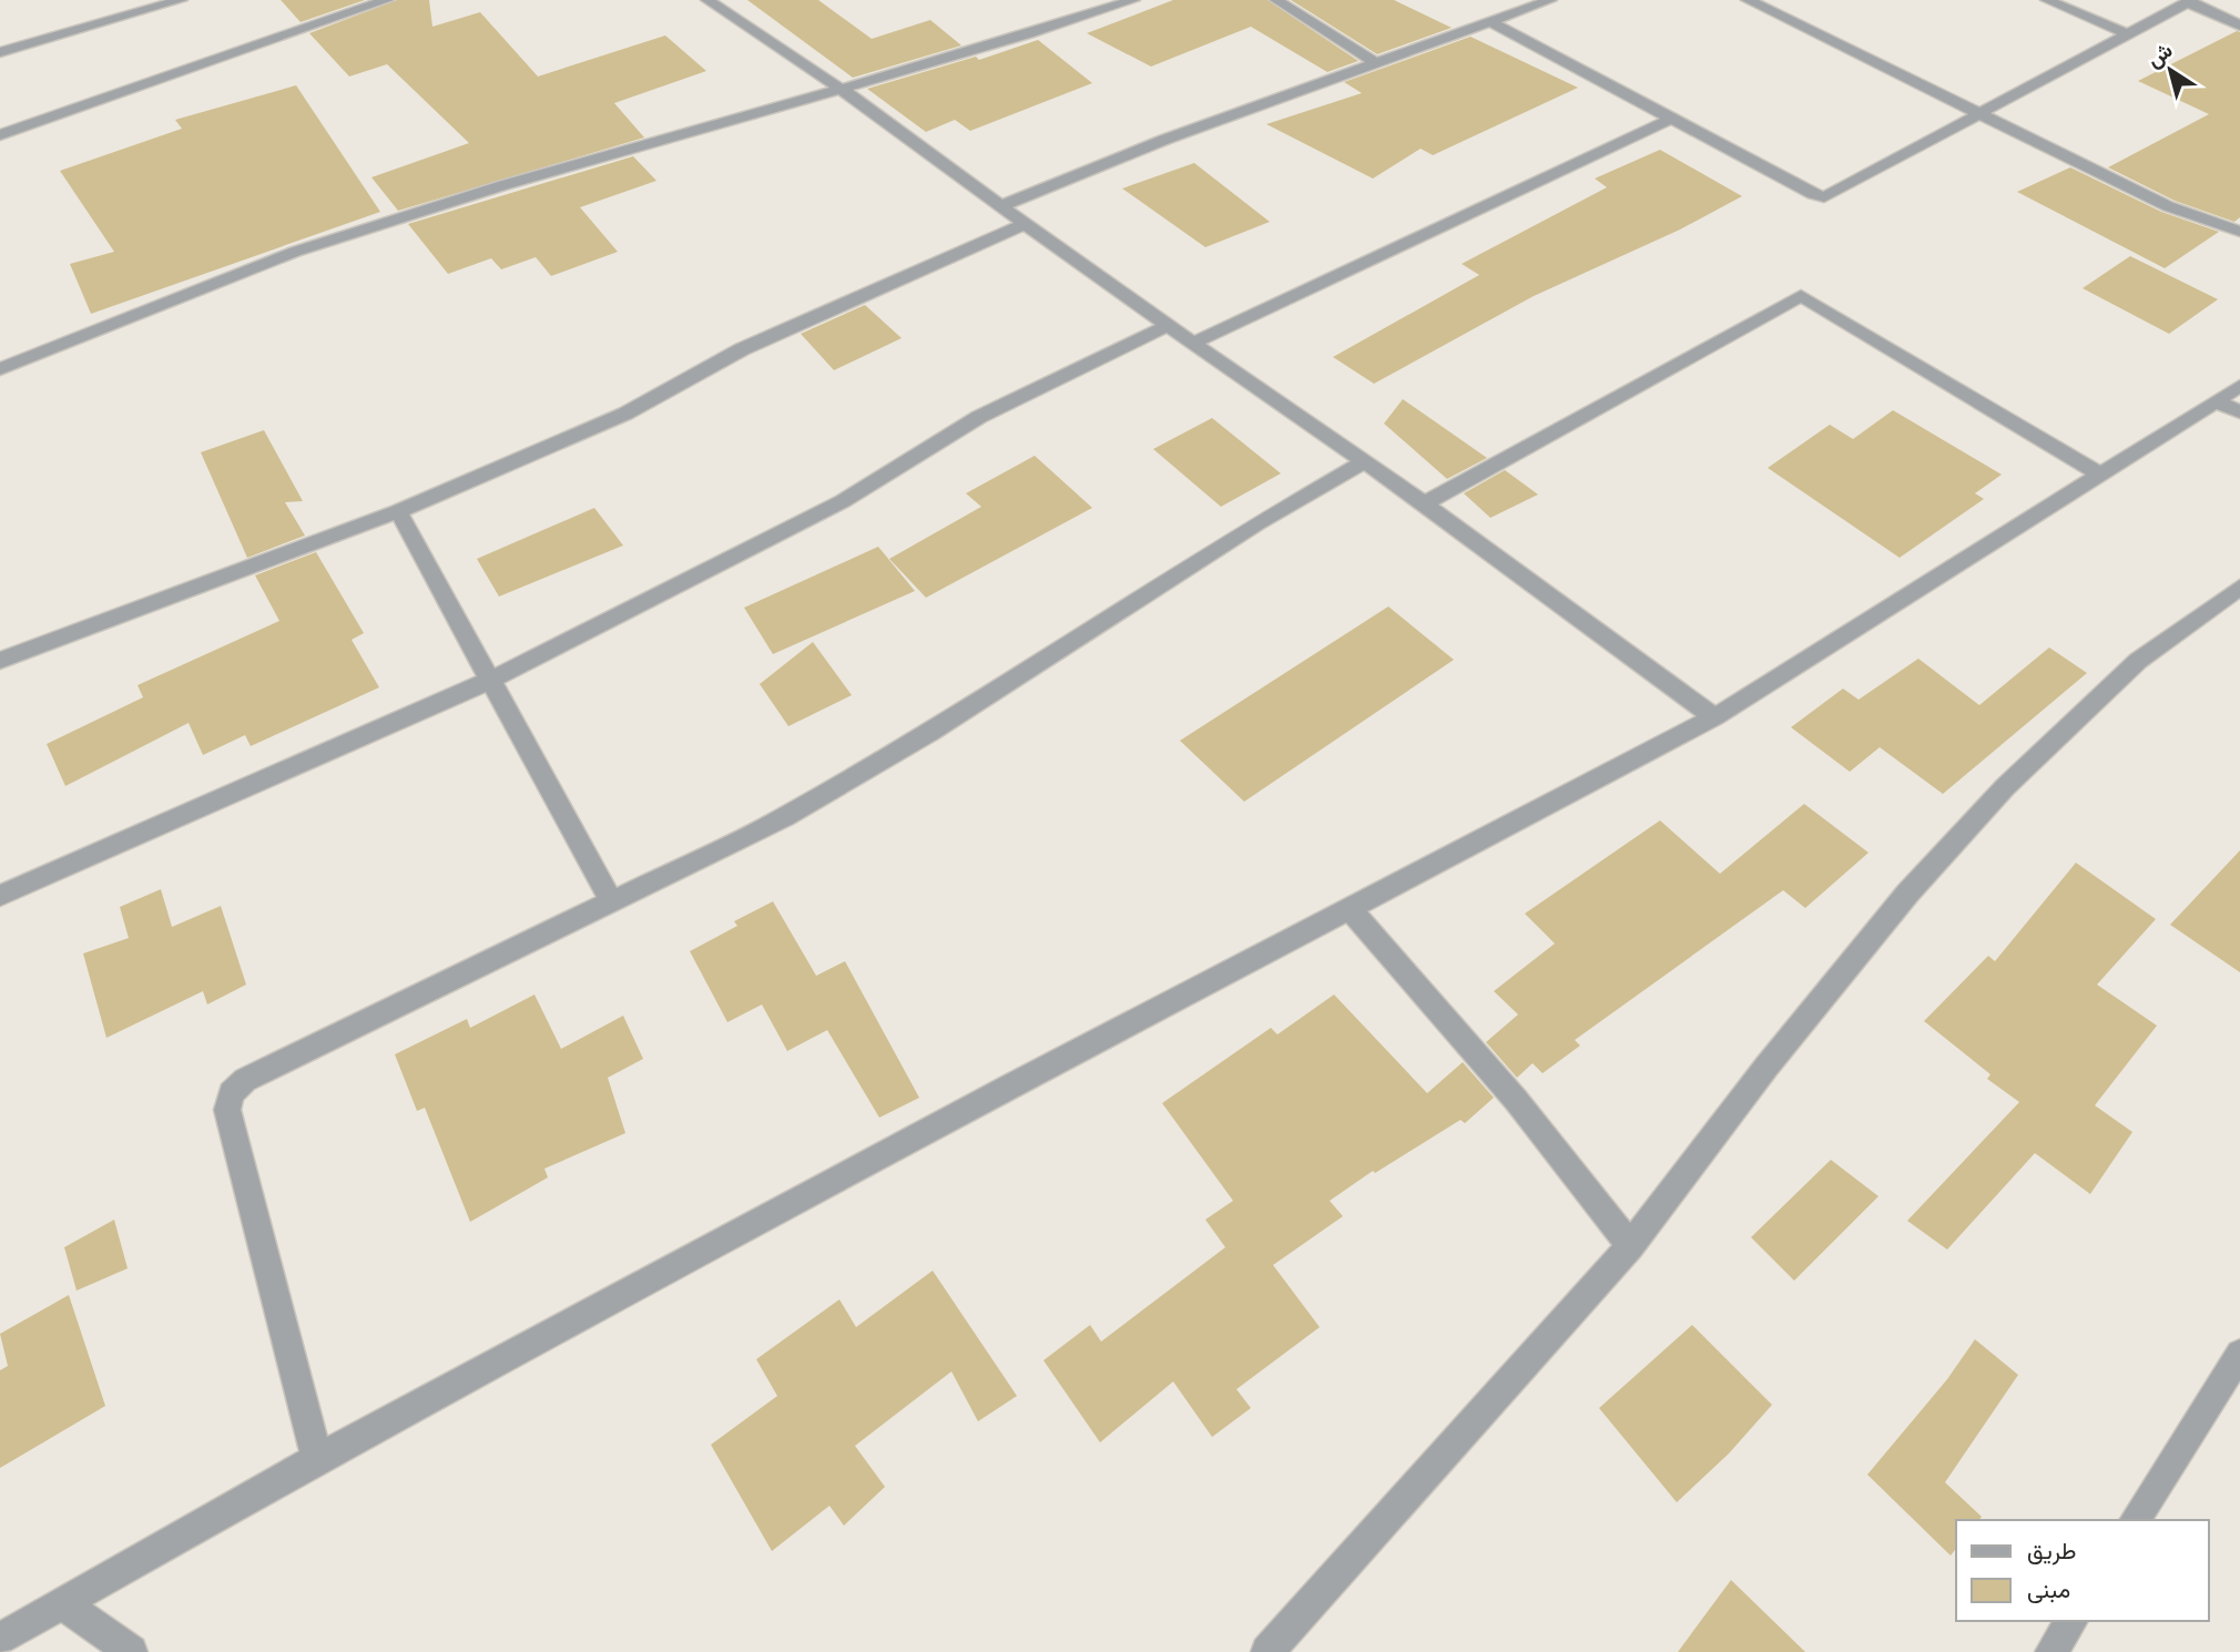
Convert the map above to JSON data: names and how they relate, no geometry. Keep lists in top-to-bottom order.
{
  "legend": ["طريق", "مبنى"],
  "north": "top left"
}
